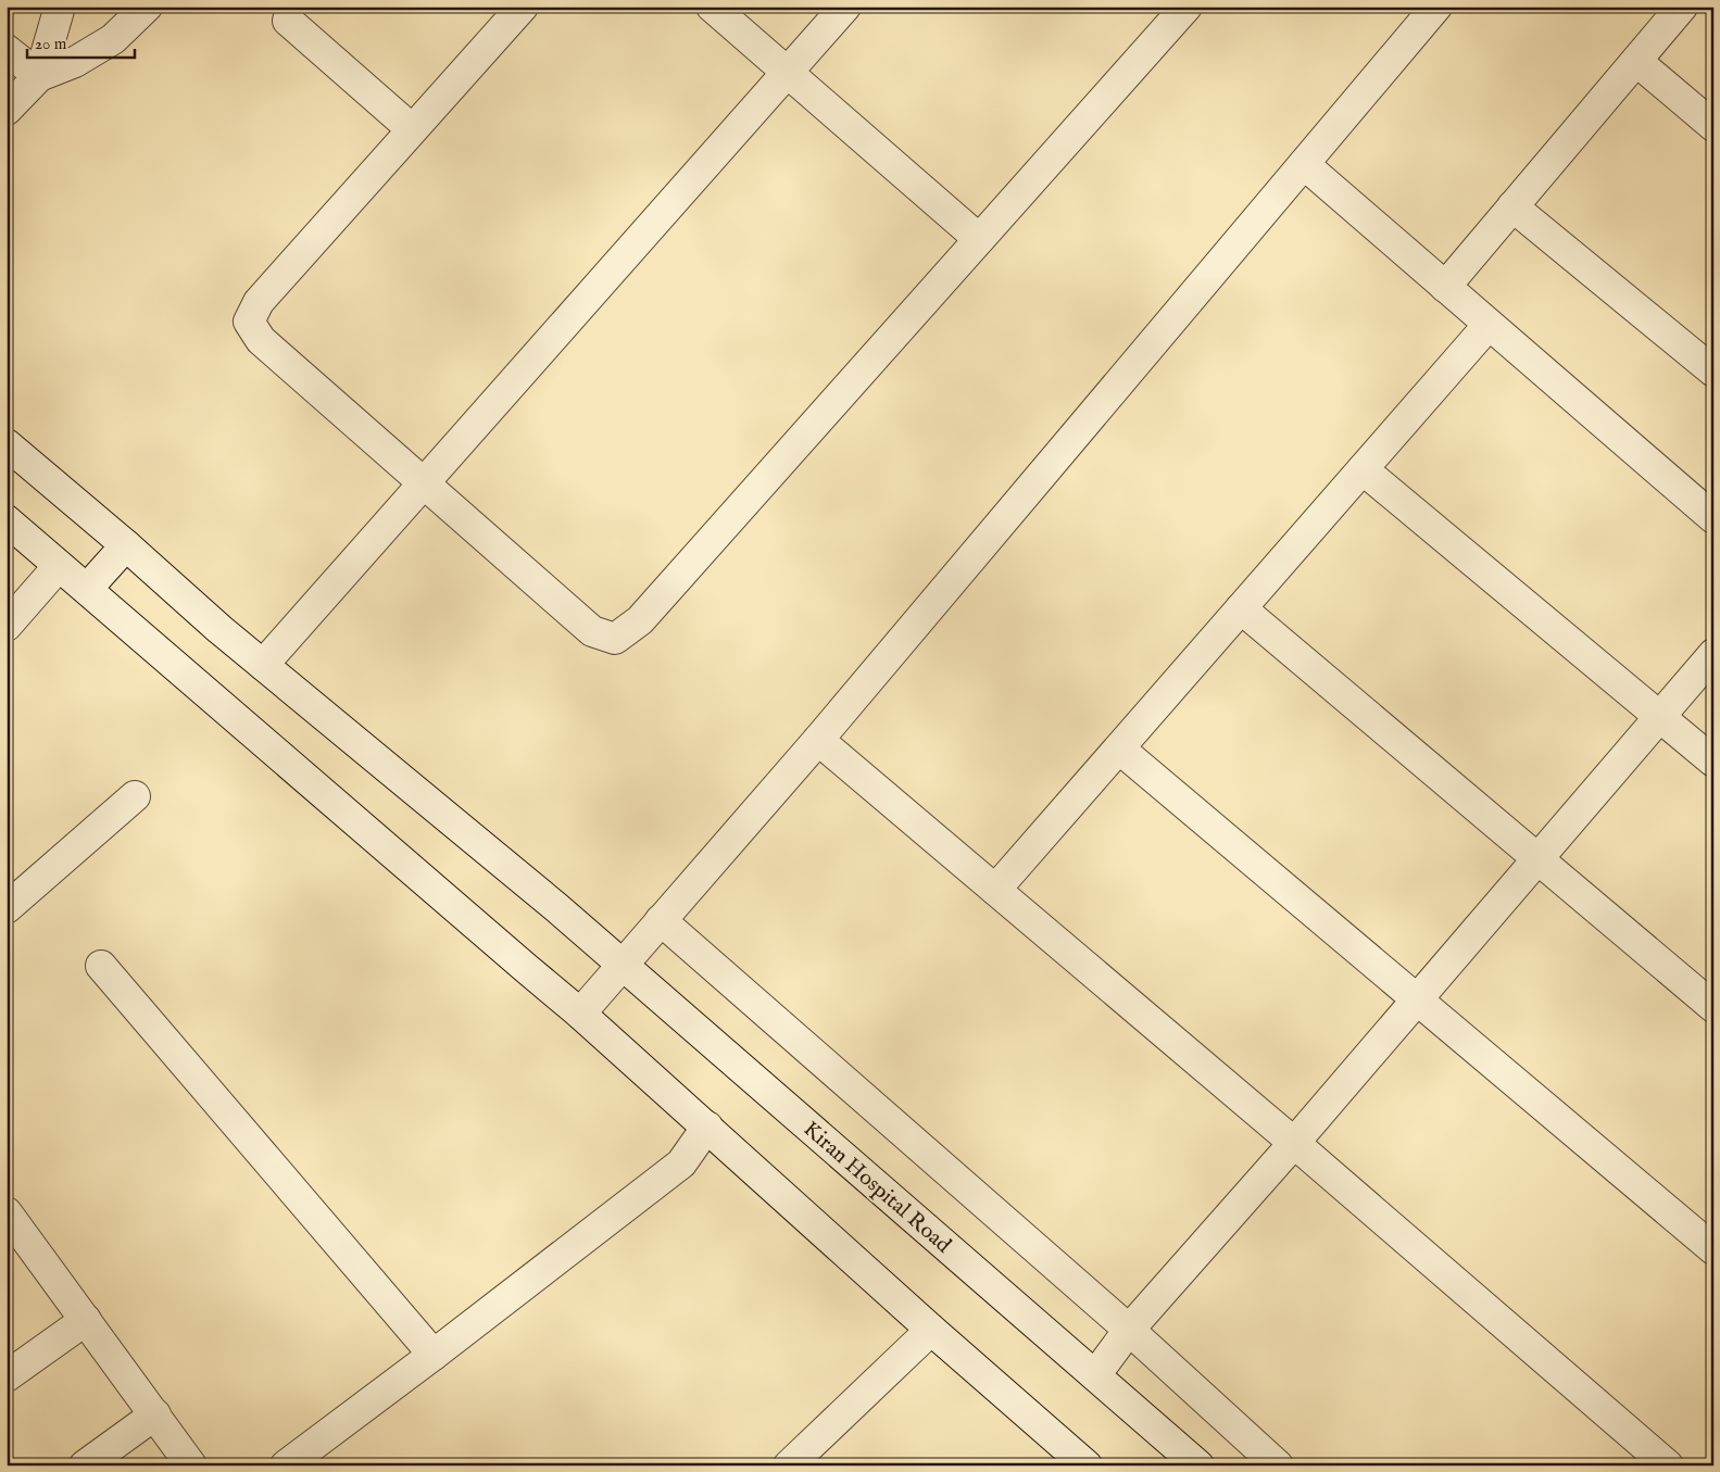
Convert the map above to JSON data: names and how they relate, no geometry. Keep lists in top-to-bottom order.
{
  "streets": {
    "street": ["Kiran Hospital Road"]
  },
  "scale_bar": "20 m"
}
